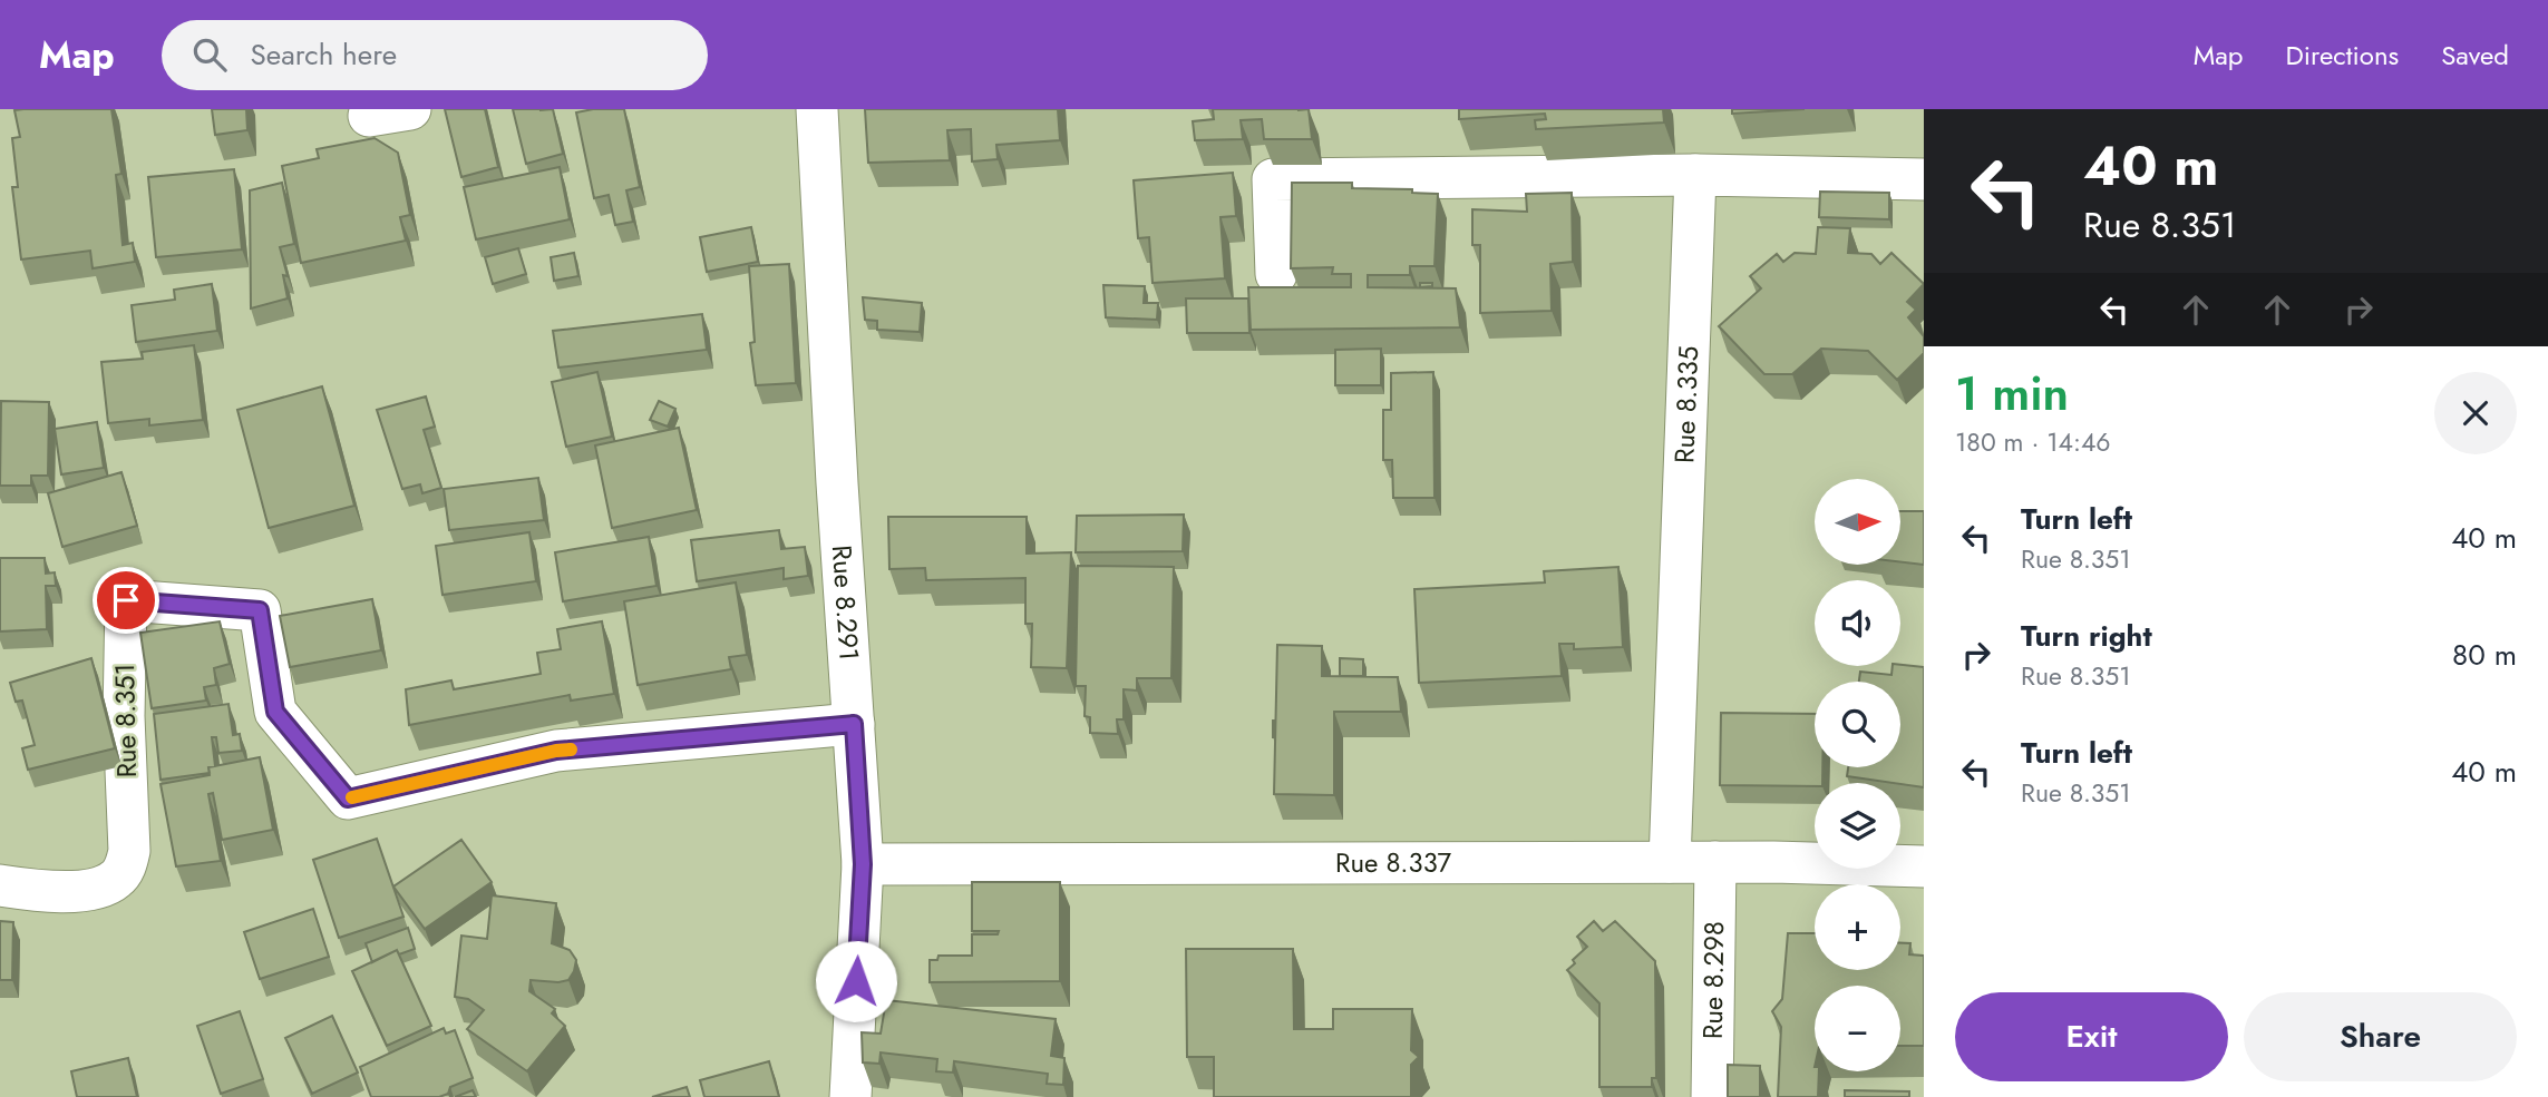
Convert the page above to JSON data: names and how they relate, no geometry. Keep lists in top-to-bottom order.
{
  "streets": {
    "street": [
      "Rue 8.335",
      "Rue 8.291",
      "Rue 8.351",
      "Rue 8.337",
      "Rue 8.298"
    ]
  },
  "crossings": [
    ["Rue 8.335", "Rue 8.337"],
    ["Rue 8.291", "Rue 8.351"],
    ["Rue 8.291", "Rue 8.337"],
    ["Rue 8.337", "Rue 8.298"]
  ],
  "north": "right",
  "page": {
    "header": "Map",
    "search": "Search here",
    "nav": ["Map", "Directions", "Saved"],
    "turn": ["40 m", "Rue 8.351"],
    "heading": ["1 min", "180 m · 14:46"],
    "map_buttons": ["+", "−"],
    "list": [
      {
        "name": "Turn left",
        "note": "Rue 8.351",
        "value": "40 m"
      },
      {
        "name": "Turn right",
        "note": "Rue 8.351",
        "value": "80 m"
      },
      {
        "name": "Turn left",
        "note": "Rue 8.351",
        "value": "40 m"
      }
    ],
    "buttons": ["Exit", "Share"]
  }
}
